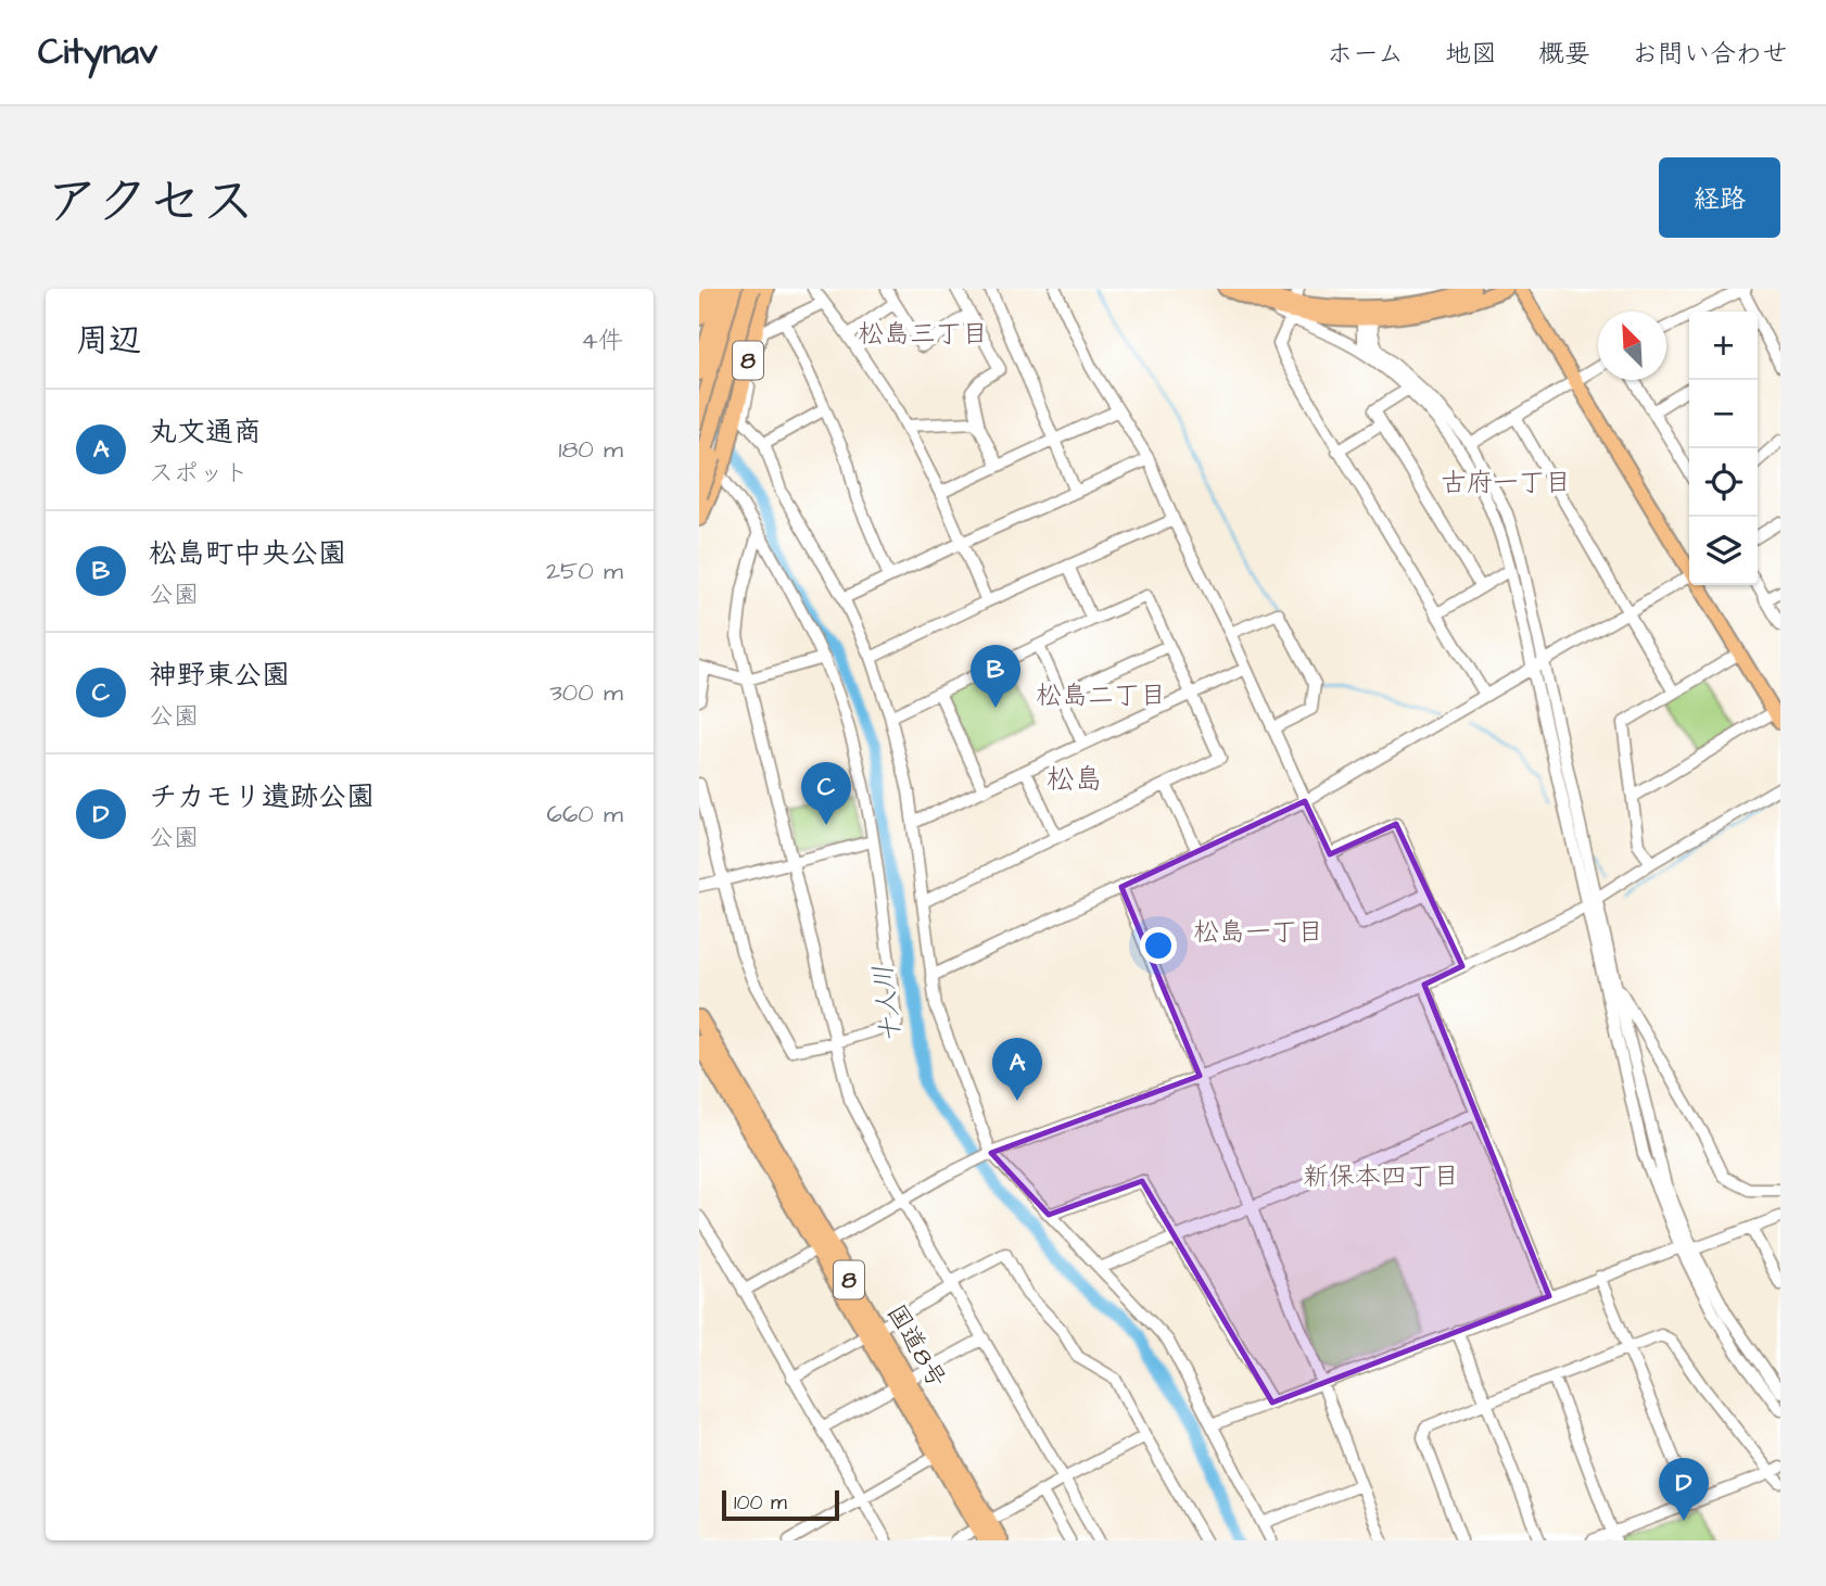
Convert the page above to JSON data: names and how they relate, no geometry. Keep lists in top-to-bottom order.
{
  "streets": {
    "highway": ["8", "国道8号"]
  },
  "districts": [
    "松島三丁目",
    "古府一丁目",
    "松島二丁目",
    "松島",
    "松島一丁目",
    "新保本四丁目"
  ],
  "water": ["十人川"],
  "scale_bar": "100 m",
  "north": "top left",
  "page": {
    "header": "Citynav",
    "nav": [
      "ホーム",
      "地図",
      "概要",
      "お問い合わせ"
    ],
    "title": "アクセス",
    "buttons": "経路",
    "heading": ["周辺", "4件"],
    "map_buttons": ["+", "−"],
    "list": [
      {
        "mark": "A",
        "name": "丸文通商",
        "note": "スポット",
        "value": "180 m"
      },
      {
        "mark": "B",
        "name": "松島町中央公園",
        "note": "公園",
        "value": "250 m"
      },
      {
        "mark": "C",
        "name": "神野東公園",
        "note": "公園",
        "value": "300 m"
      },
      {
        "mark": "D",
        "name": "チカモリ遺跡公園",
        "note": "公園",
        "value": "660 m"
      }
    ],
    "pins": [
      "B",
      "C",
      "A",
      "D"
    ],
    "scale": "100 m"
  }
}
